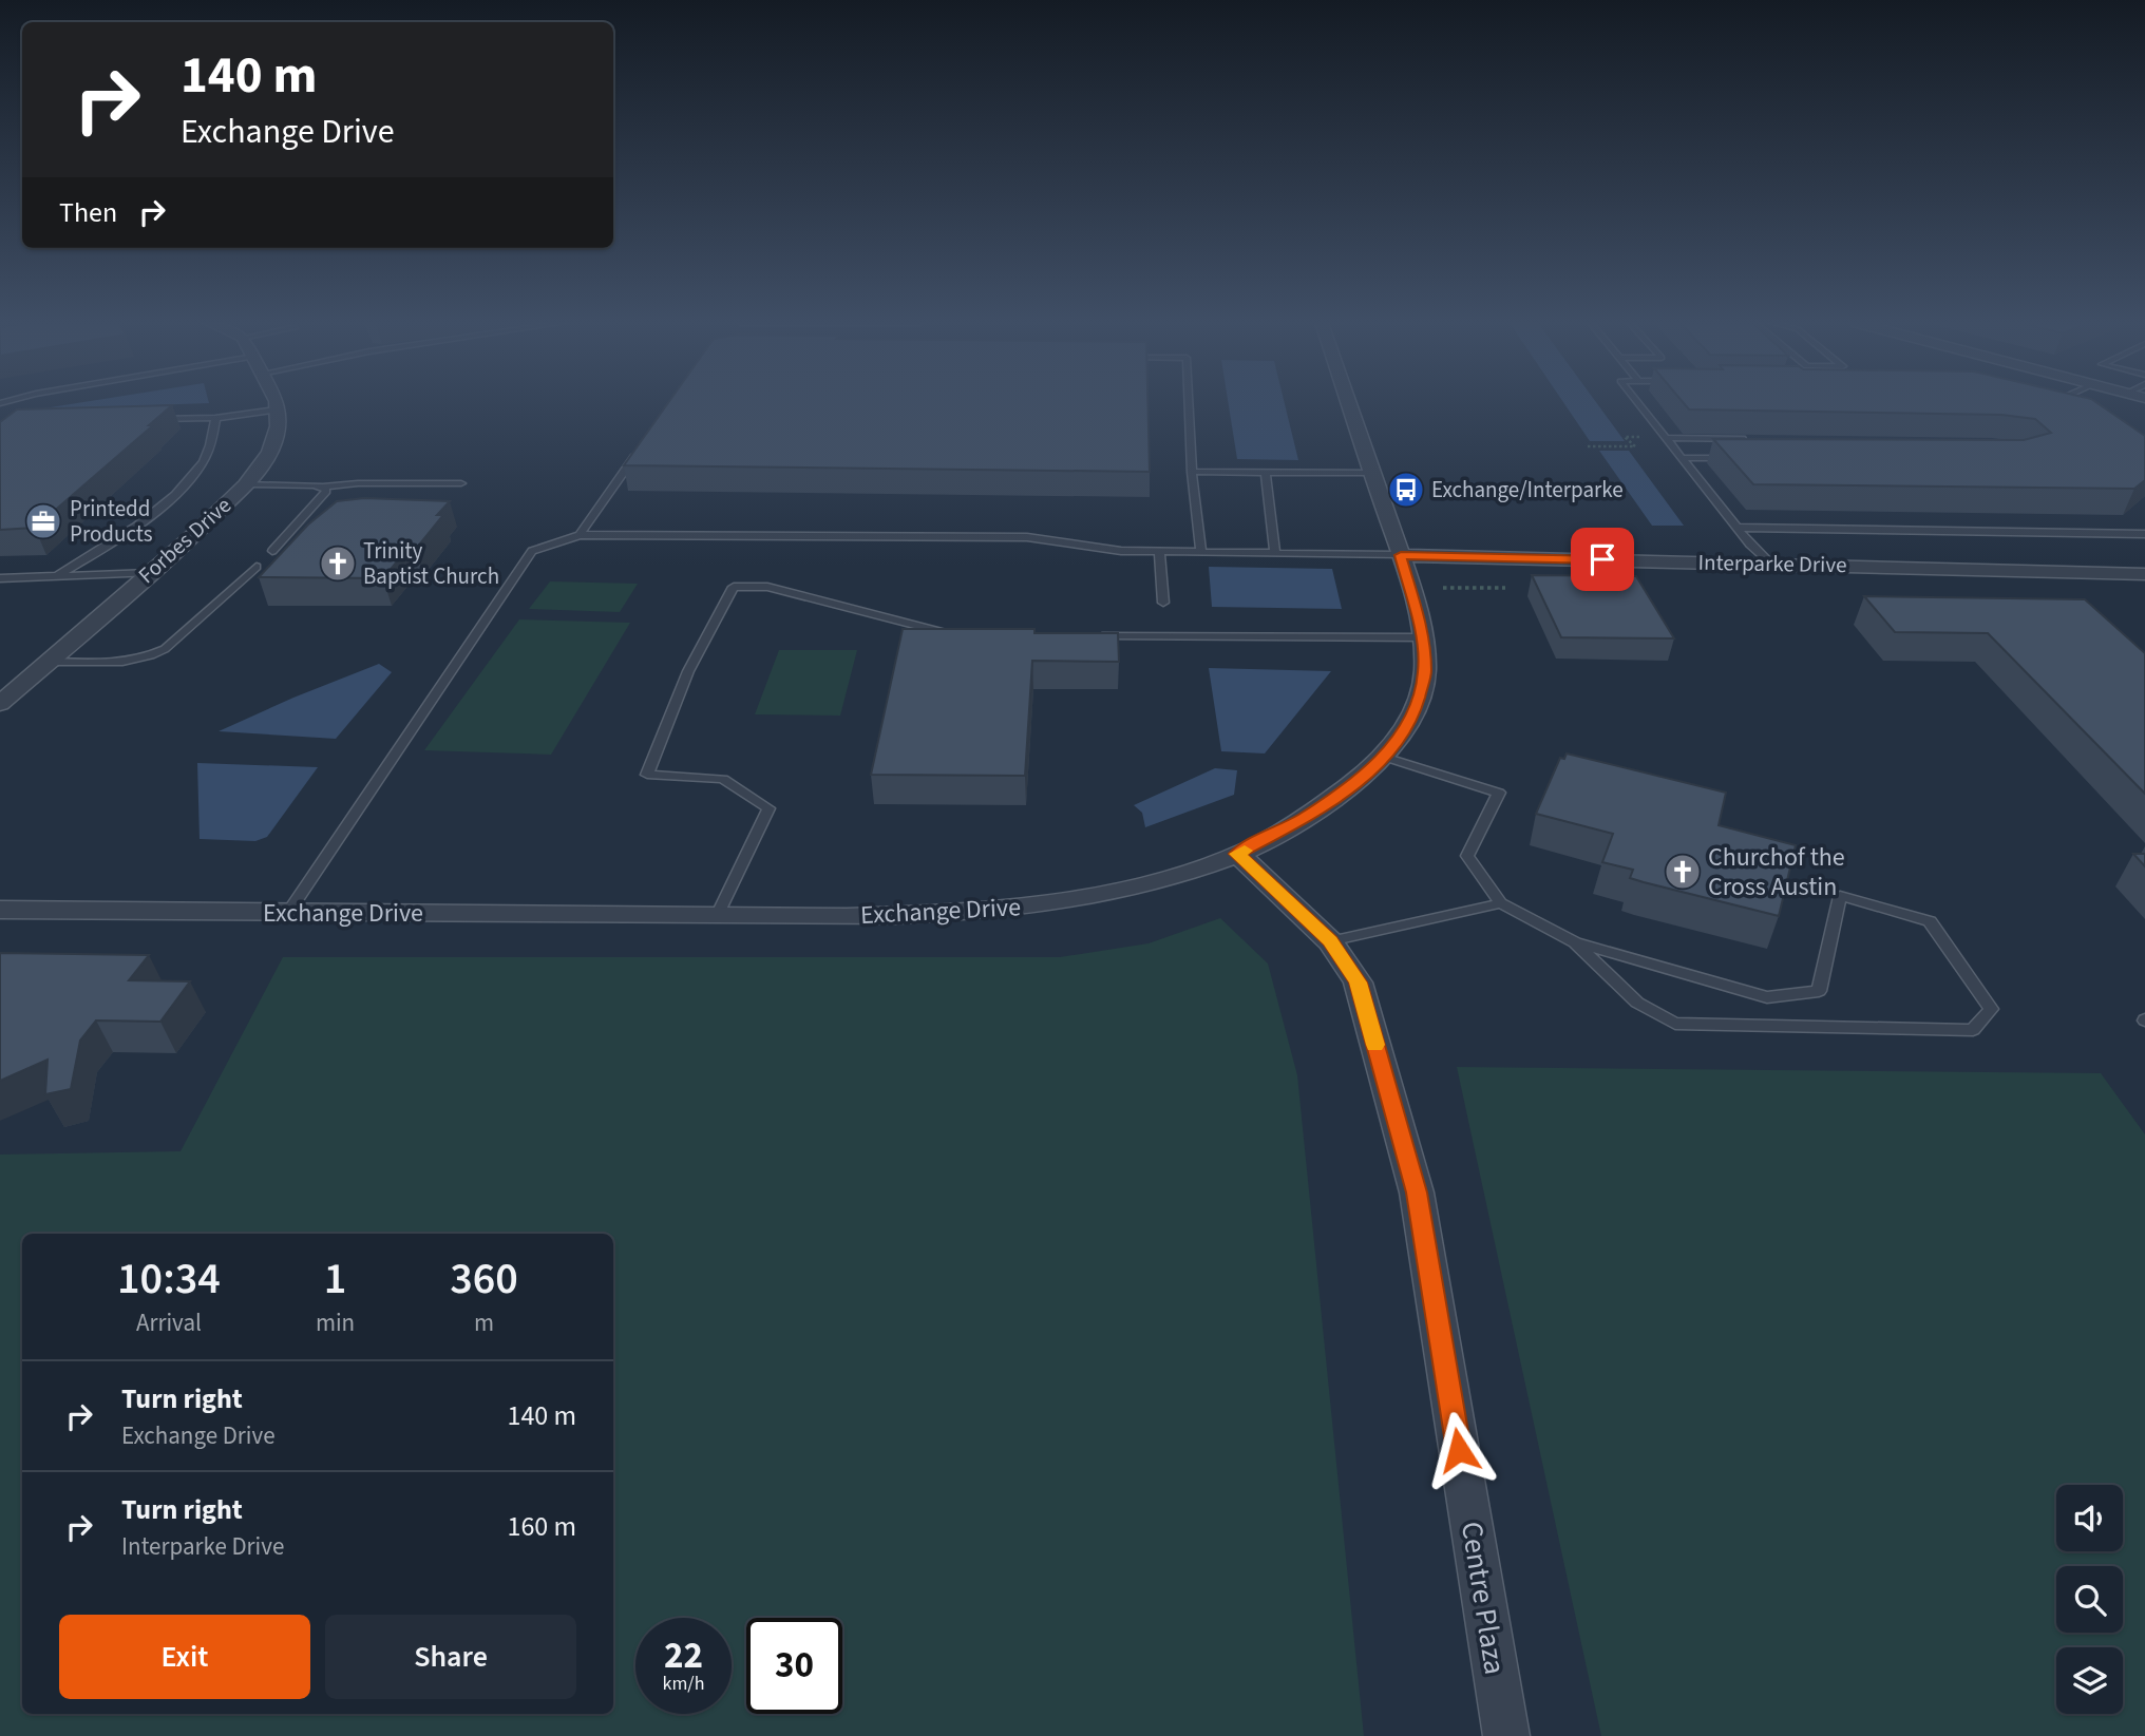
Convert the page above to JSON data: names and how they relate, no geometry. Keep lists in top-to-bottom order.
{
  "streets": {
    "street": [
      "Forbes Drive",
      "Interparke Drive",
      "Exchange Drive",
      "Centre Plaza"
    ]
  },
  "crossings": [
    ["Interparke Drive", "Exchange Drive"],
    ["Exchange Drive", "Centre Plaza"]
  ],
  "places": {
    "bus stop": ["Exchange/Interparke"],
    "office": ["Printedd Products"],
    "church": ["Trinity Baptist Church", "Churchof the Cross Austin"]
  },
  "page": {
    "turn": ["140 m", "Exchange Drive"],
    "then": "Then",
    "eta": [
      "10:34",
      "Arrival",
      "1",
      "min",
      "360",
      "m"
    ],
    "list": [
      {
        "name": "Turn right",
        "note": "Exchange Drive",
        "value": "140 m"
      },
      {
        "name": "Turn right",
        "note": "Interparke Drive",
        "value": "160 m"
      }
    ],
    "buttons": ["Exit", "Share"],
    "speed": "22 km/h",
    "limit": "30"
  }
}
